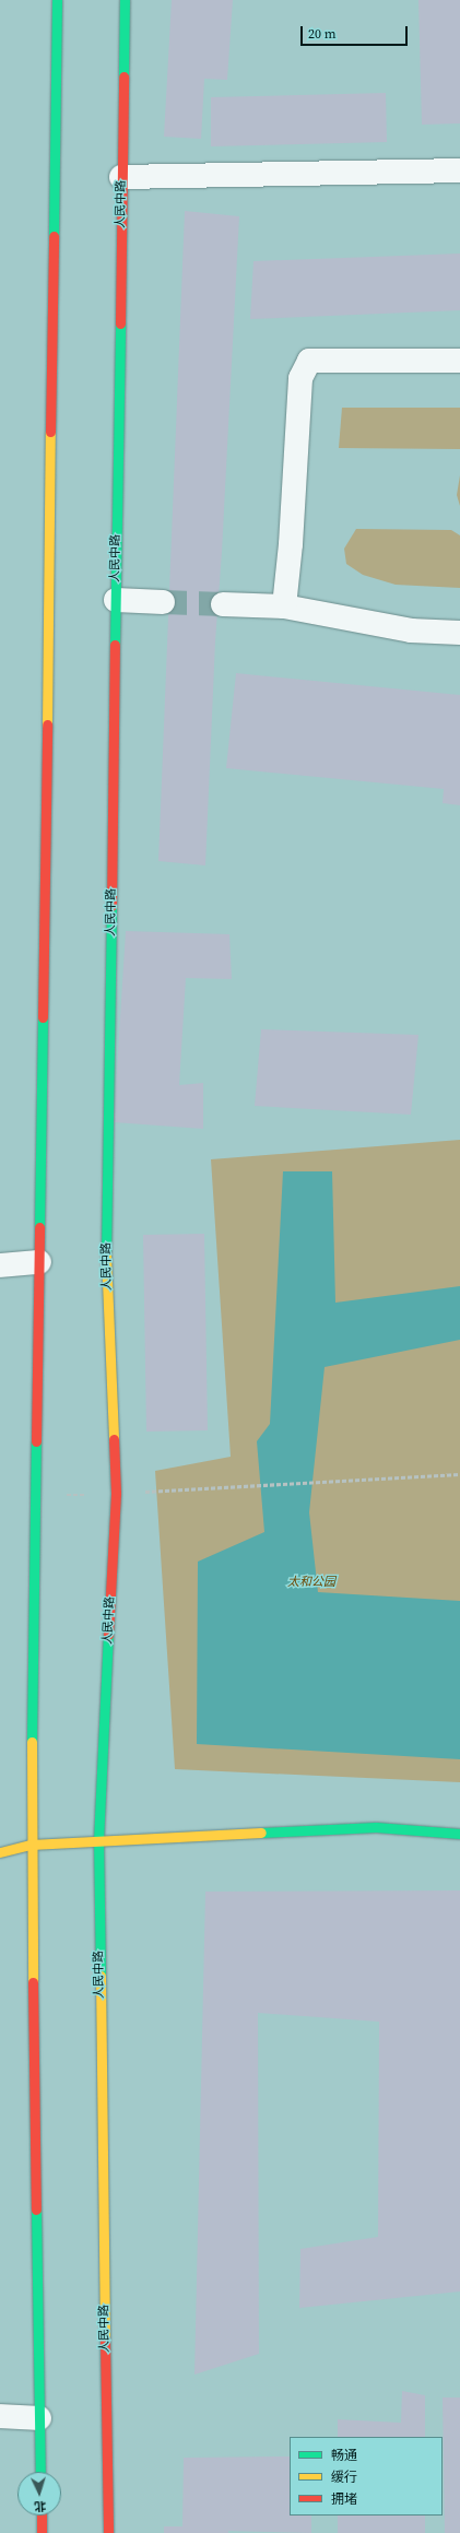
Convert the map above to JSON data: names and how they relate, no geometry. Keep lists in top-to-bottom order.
{
  "streets": {
    "main road": ["人民中路"]
  },
  "parks": ["太和公园"],
  "legend": ["畅通", "缓行", "拥堵"],
  "scale_bar": "20 m",
  "north": "bottom"
}
